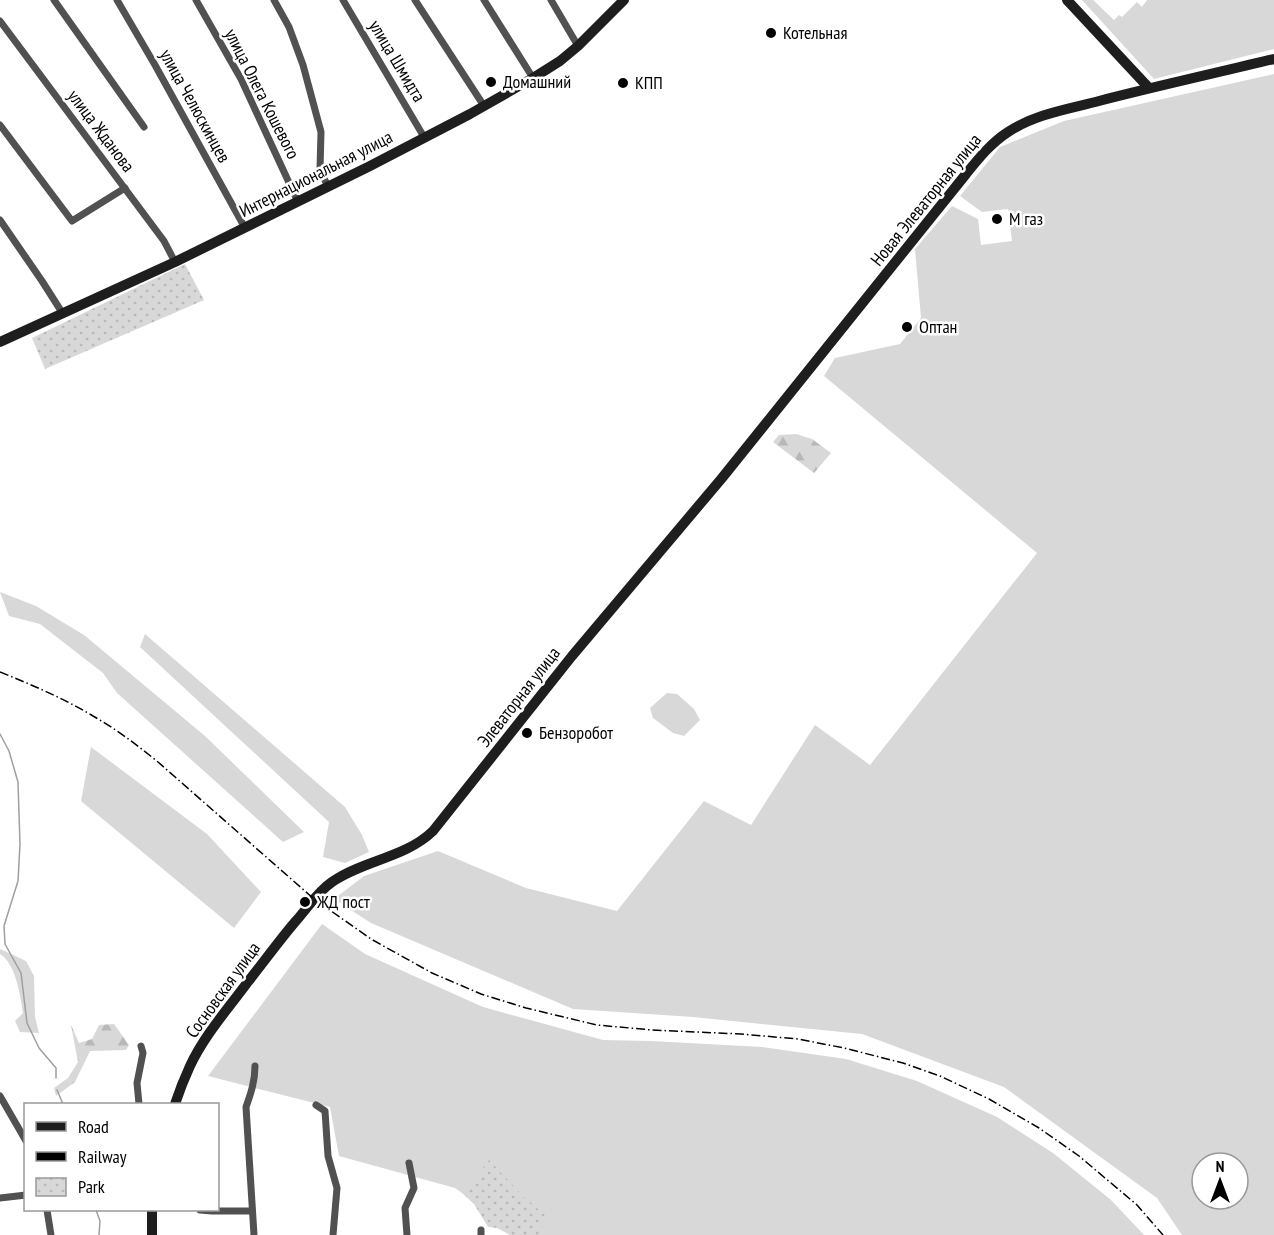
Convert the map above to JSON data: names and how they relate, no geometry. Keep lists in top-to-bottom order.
{
  "streets": {
    "main road": [
      "Интернациональная улица",
      "Новая Элеваторная улица",
      "Элеваторная улица",
      "Сосновская улица"
    ],
    "street": [
      "улица Шмидта",
      "улица Олега Кошевого",
      "улица Челюскинцев",
      "улица Жданова"
    ]
  },
  "crossings": [
    ["улица Шмидта", "Интернациональная улица"],
    ["улица Олега Кошевого", "Интернациональная улица"],
    ["улица Челюскинцев", "Интернациональная улица"],
    ["улица Жданова", "Интернациональная улица"],
    ["Новая Элеваторная улица", "Элеваторная улица"],
    ["Элеваторная улица", "Сосновская улица"]
  ],
  "places": [
    "Котельная",
    "Домашний",
    "КПП",
    "М газ",
    "Оптан",
    "Бензоробот",
    "ЖД пост"
  ],
  "legend": ["Road", "Railway", "Park"],
  "north": "top"
}
